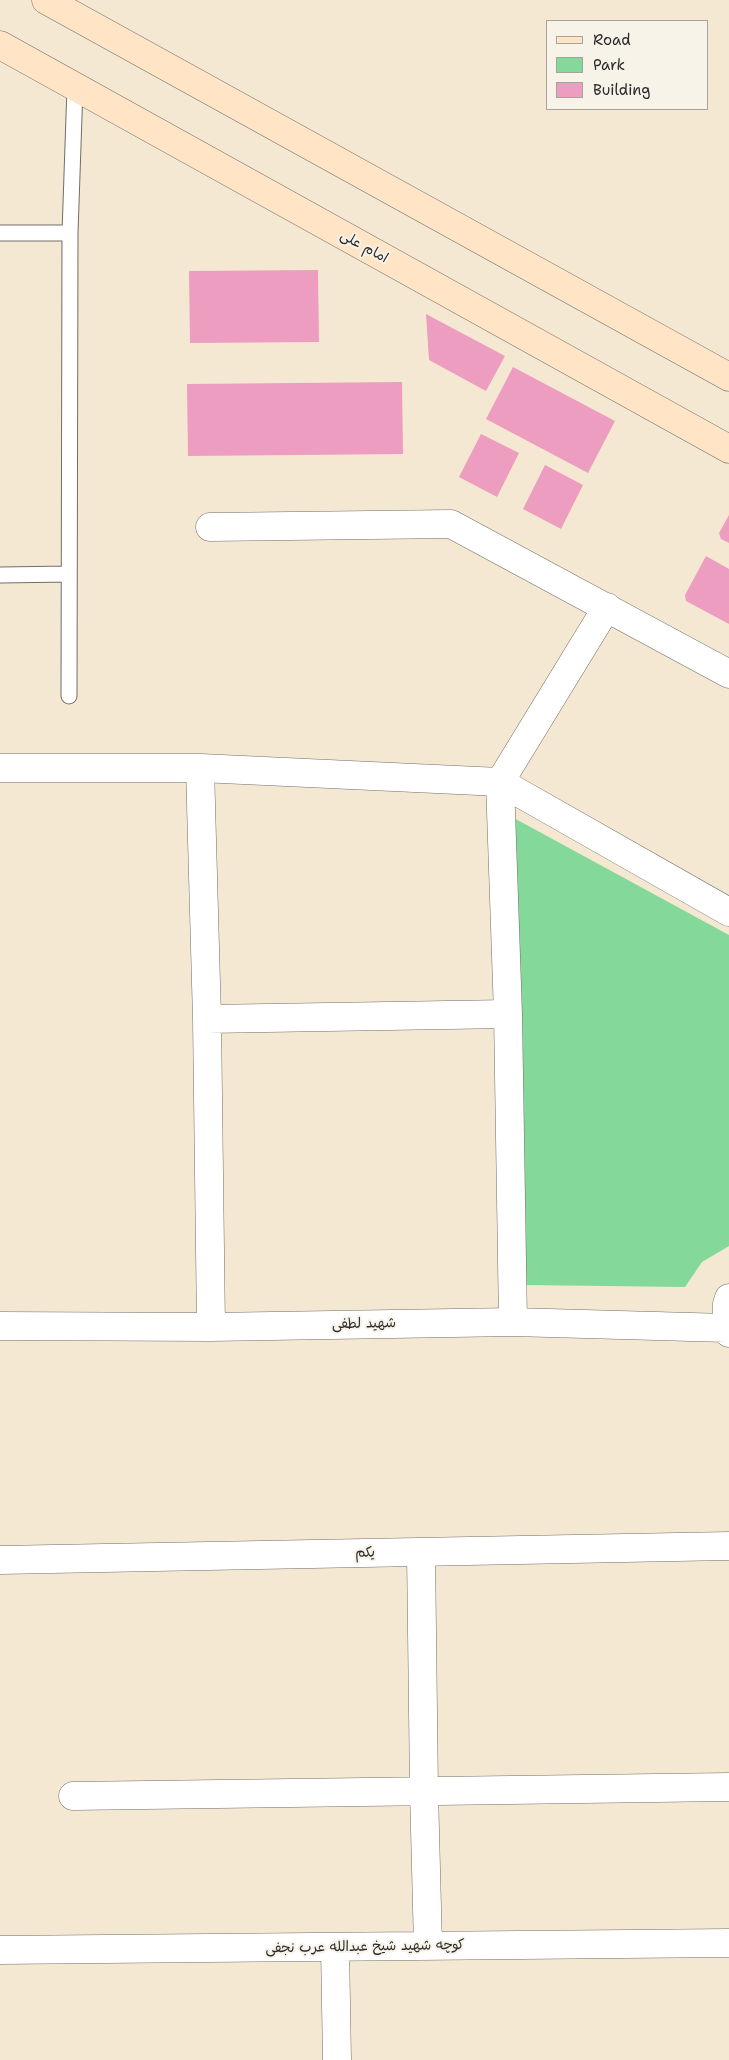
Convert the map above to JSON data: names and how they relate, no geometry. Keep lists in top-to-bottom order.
{
  "streets": {
    "street": [
      "امام علی",
      "شهید لطفی",
      "یکم",
      "کوچه شهید شیخ عبدالله عرب نجفی"
    ]
  },
  "legend": ["Road", "Park", "Building"]
}
